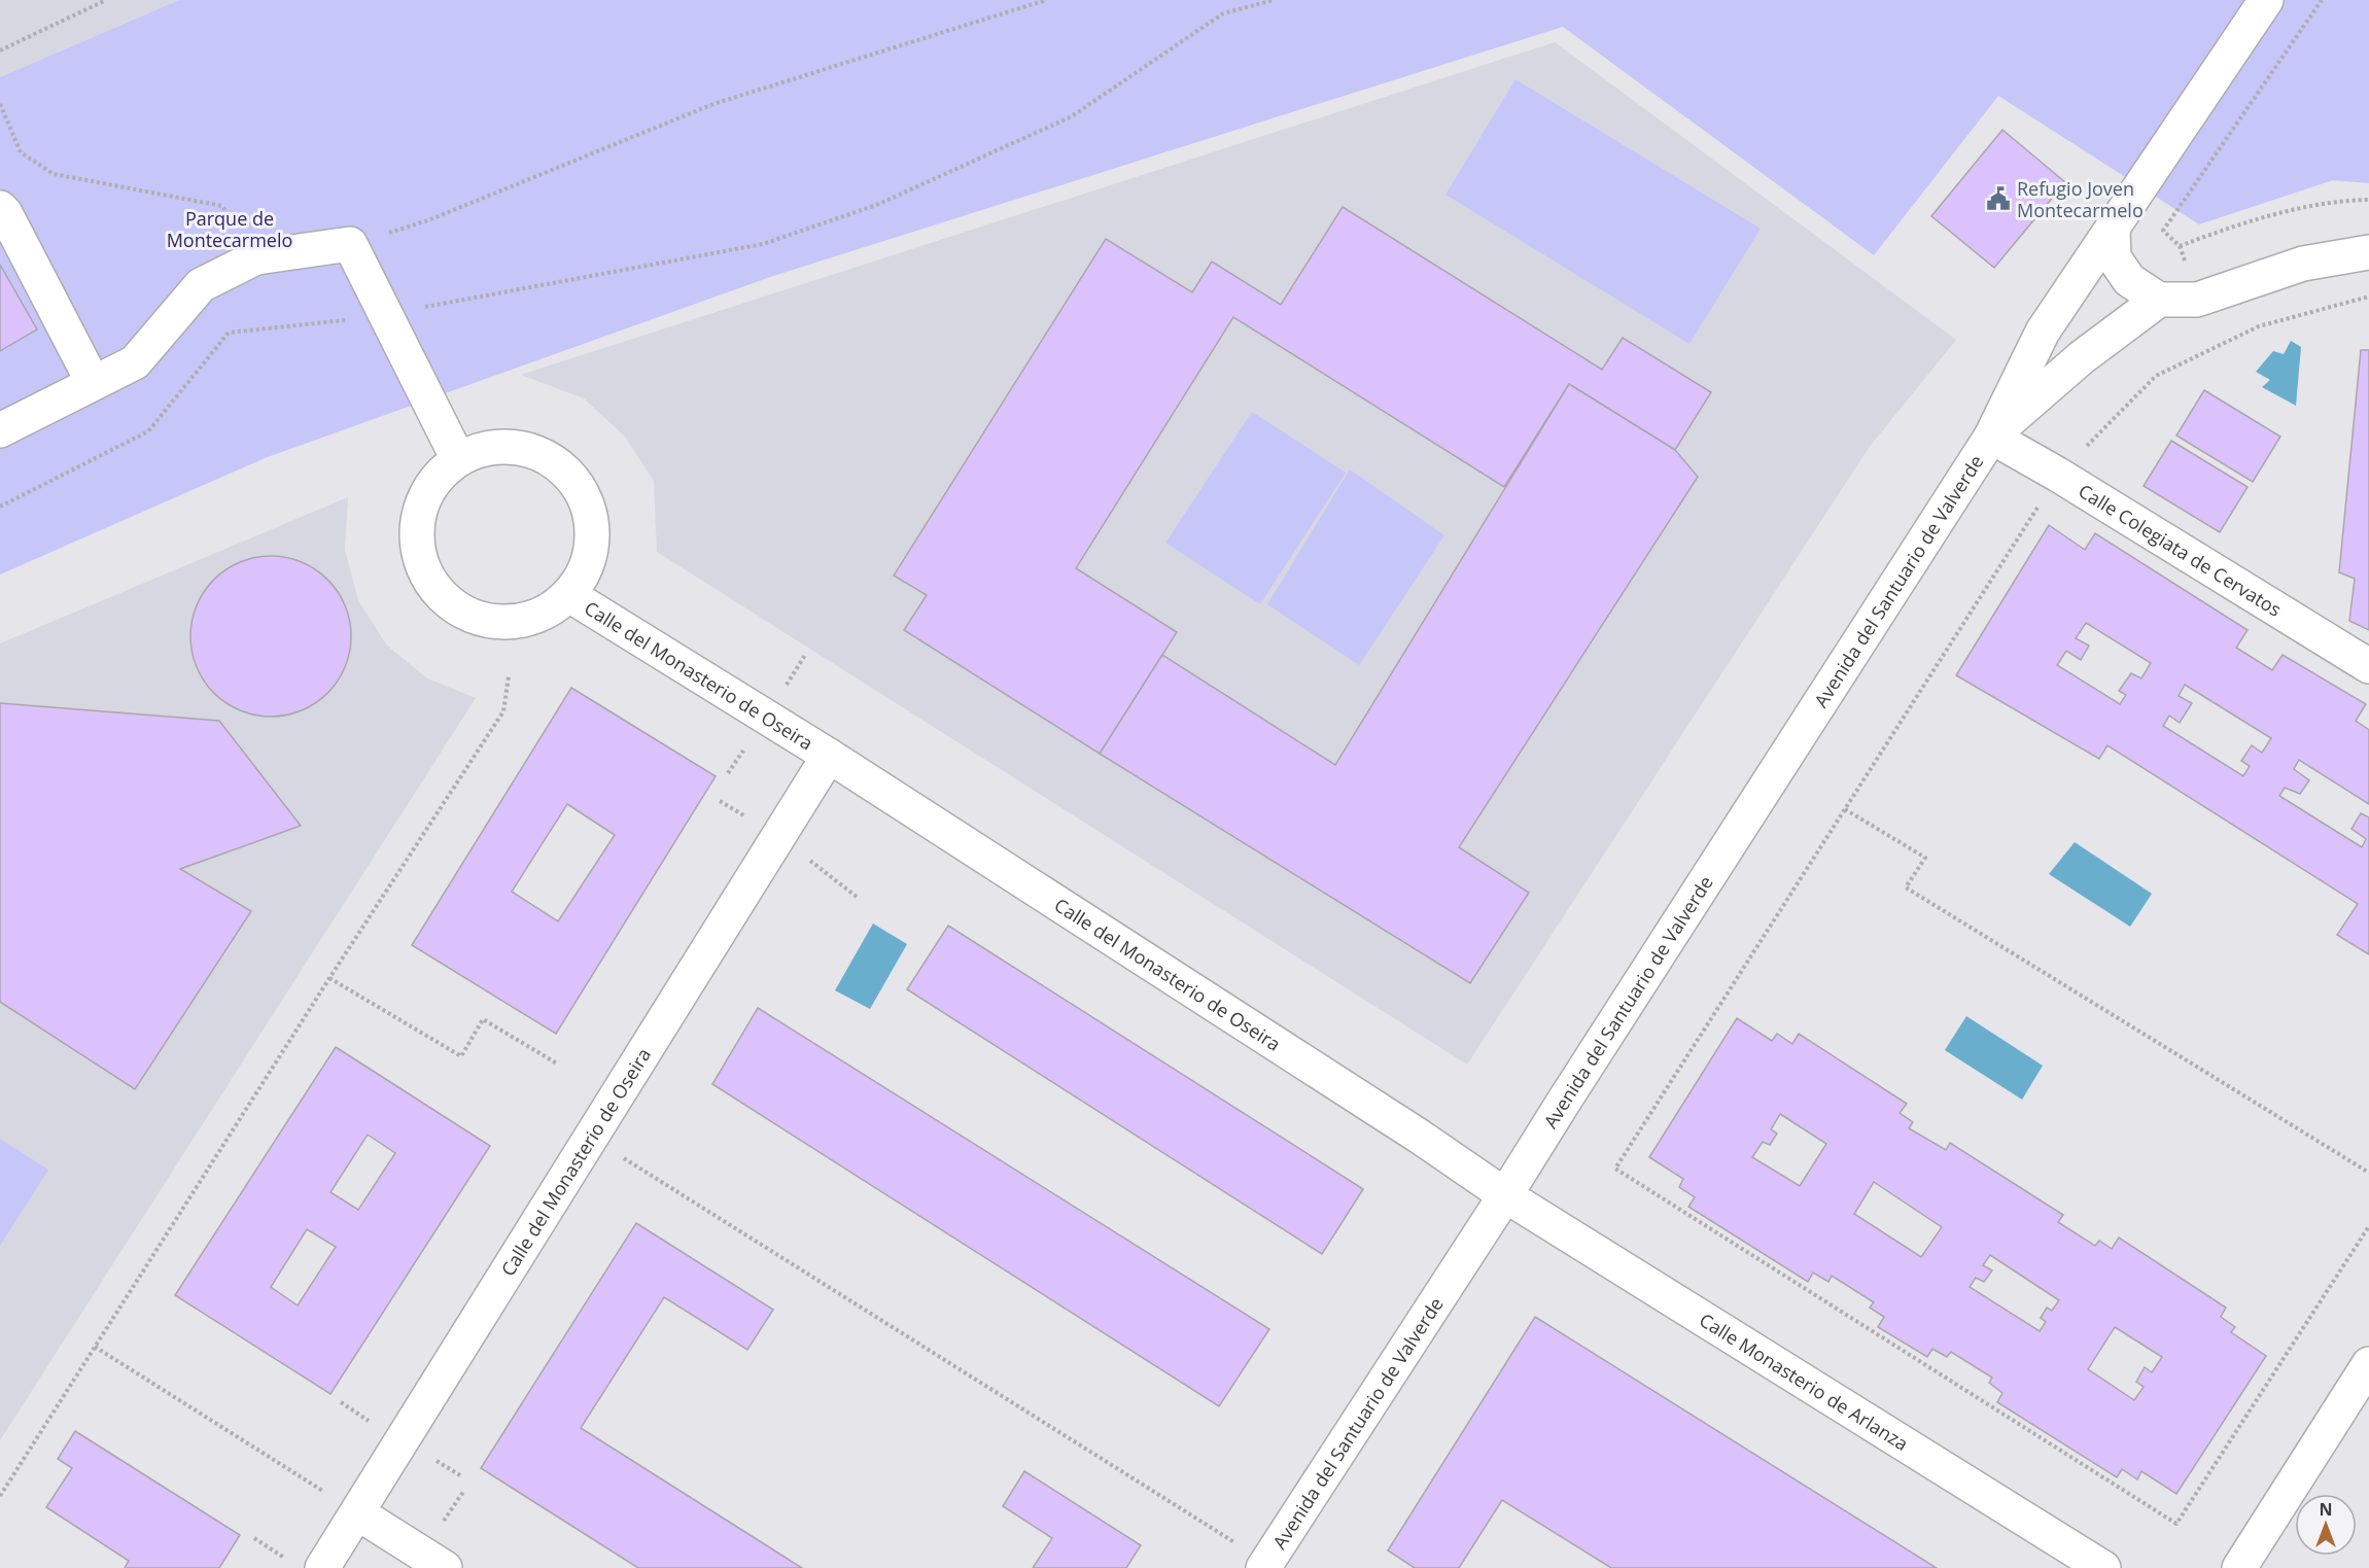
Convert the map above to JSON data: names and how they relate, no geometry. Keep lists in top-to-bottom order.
{
  "streets": {
    "street": [
      "Calle Colegiata de Cervatos",
      "Avenida del Santuario de Valverde",
      "Calle del Monasterio de Oseira",
      "Calle Monasterio de Arlanza"
    ]
  },
  "crossings": [
    ["Calle Colegiata de Cervatos", "Avenida del Santuario de Valverde"],
    ["Avenida del Santuario de Valverde", "Calle del Monasterio de Oseira"],
    ["Avenida del Santuario de Valverde", "Calle Monasterio de Arlanza"],
    ["Calle del Monasterio de Oseira", "Calle Monasterio de Arlanza"]
  ],
  "parks": ["Parque de Montecarmelo"],
  "places": {
    "public building": ["Refugio Joven Montecarmelo"]
  },
  "north": "top"
}
